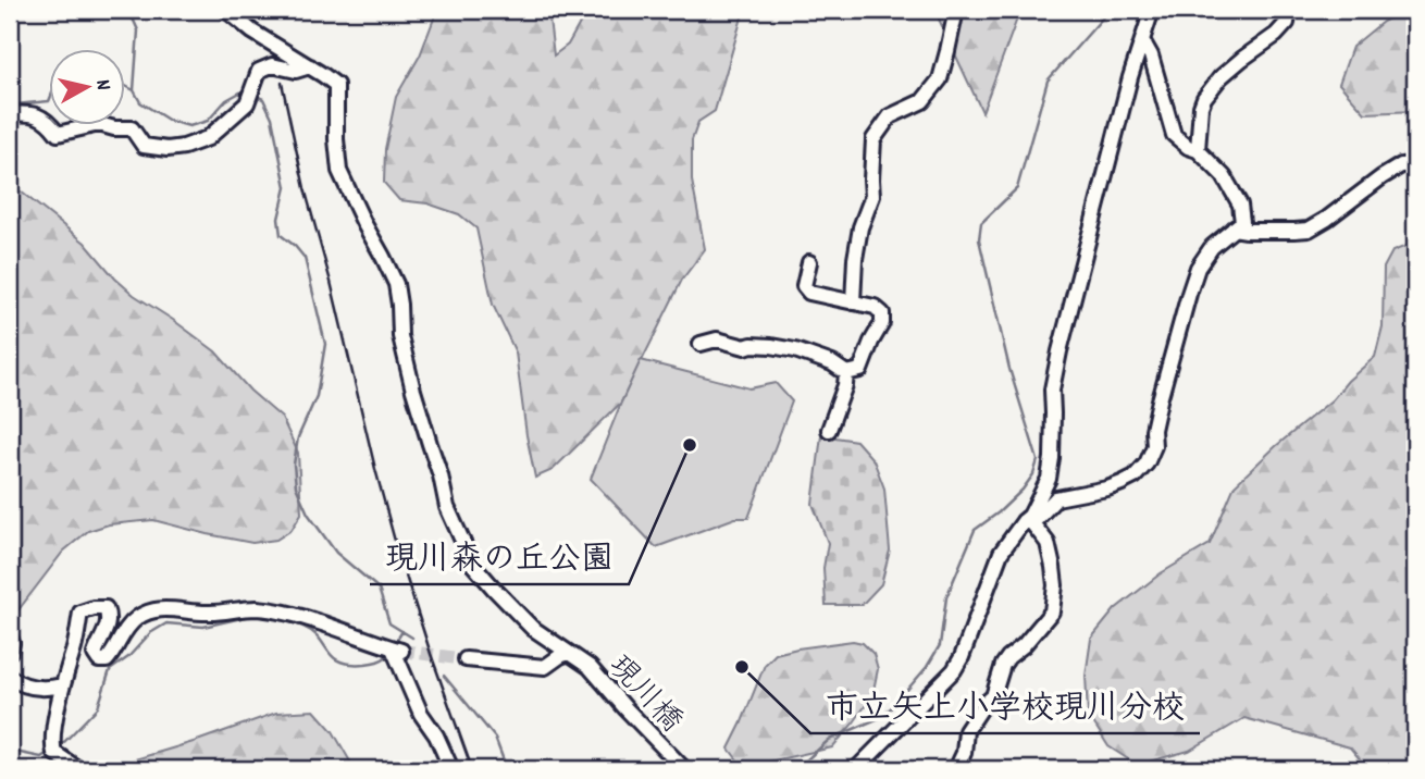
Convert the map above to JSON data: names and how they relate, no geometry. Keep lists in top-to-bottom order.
{
  "streets": {
    "street": ["現川橋"]
  },
  "places": ["現川森の丘公園", "市立矢上小学校現川分校"],
  "north": "right"
}
